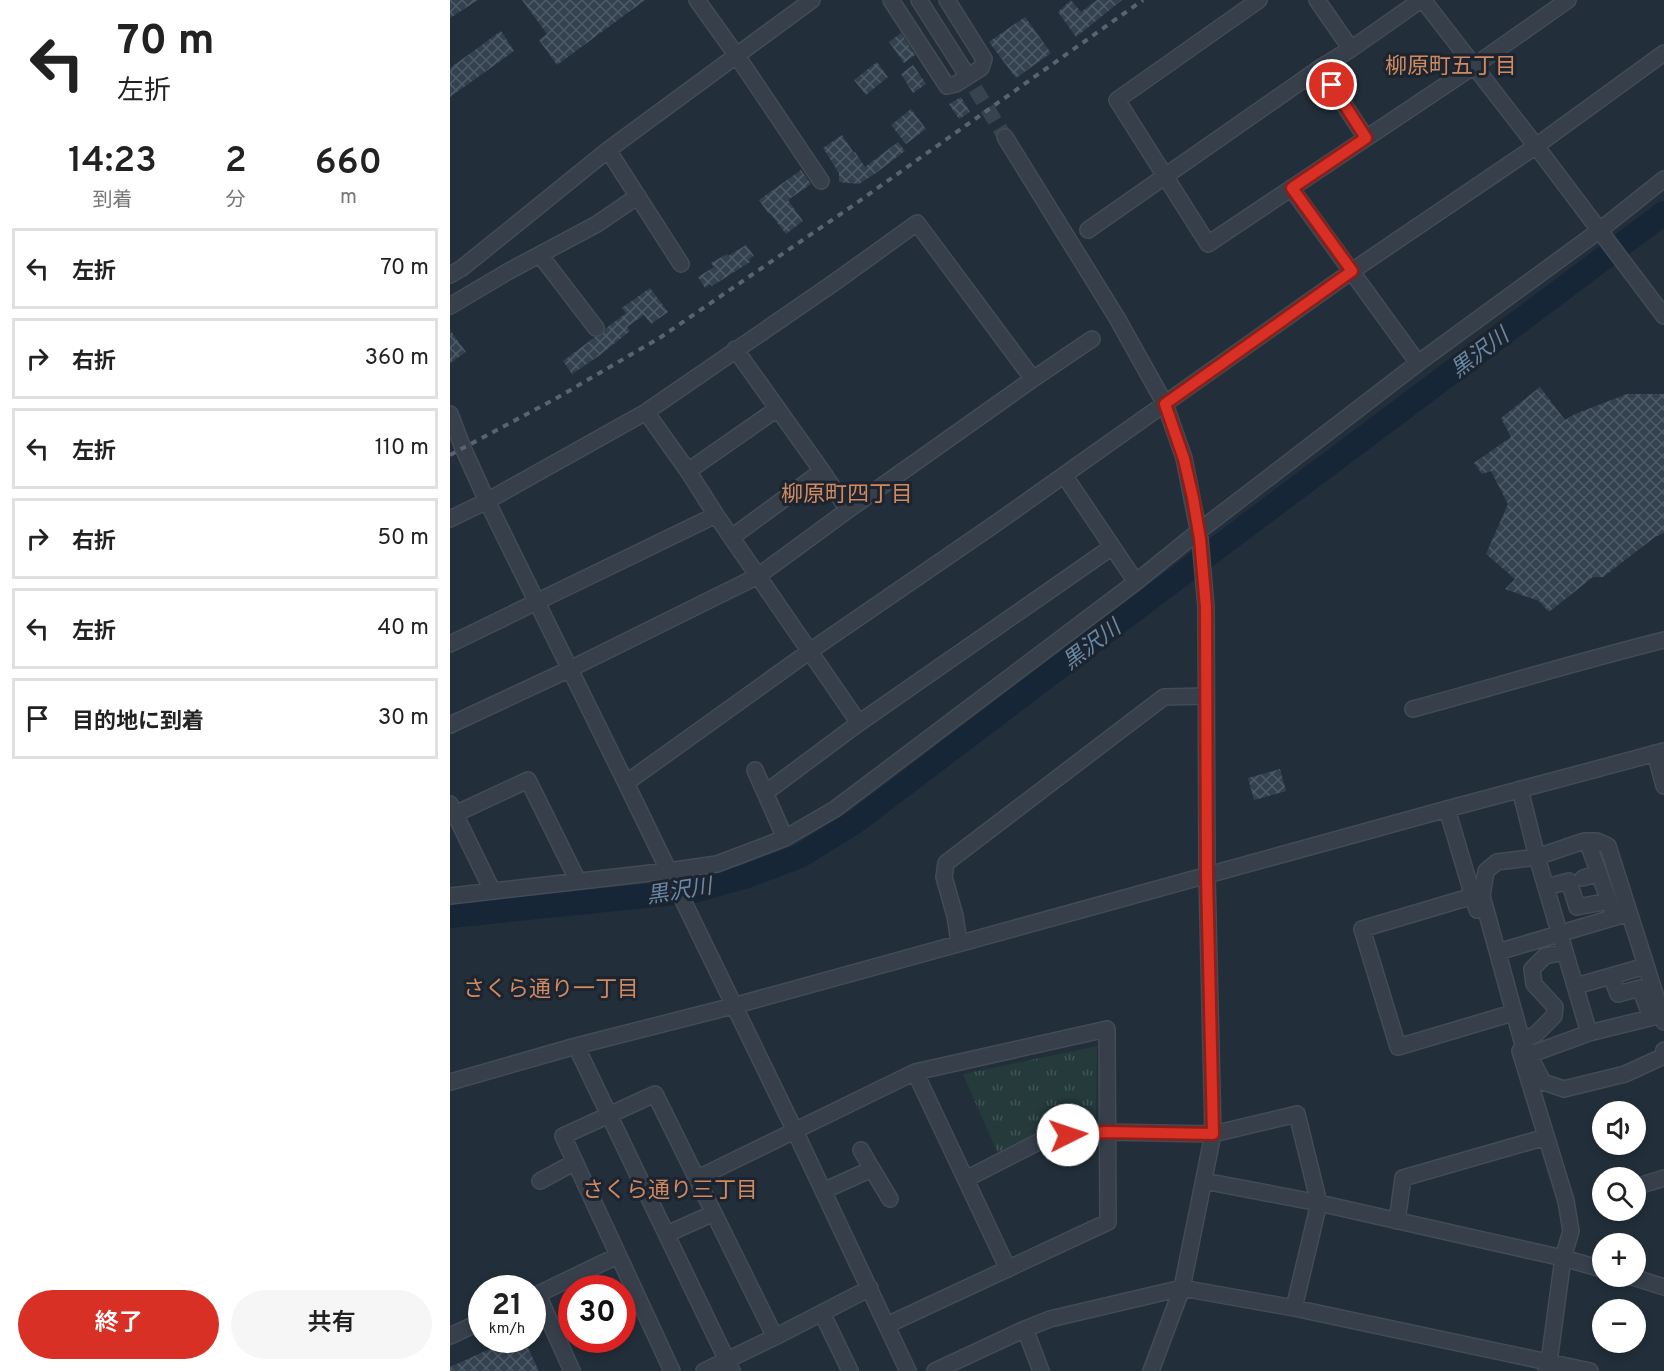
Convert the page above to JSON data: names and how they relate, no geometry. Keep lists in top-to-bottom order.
{
  "districts": [
    "柳原町五丁目",
    "柳原町四丁目",
    "さくら通り一丁目",
    "さくら通り三丁目"
  ],
  "water": ["黒沢川"],
  "page": {
    "turn": ["70 m", "左折"],
    "eta": [
      "14:23",
      "到着",
      "2",
      "分",
      "660",
      "m"
    ],
    "list": [
      {
        "name": "左折",
        "value": "70 m"
      },
      {
        "name": "右折",
        "value": "360 m"
      },
      {
        "name": "左折",
        "value": "110 m"
      },
      {
        "name": "右折",
        "value": "50 m"
      },
      {
        "name": "左折",
        "value": "40 m"
      },
      {
        "name": "目的地に到着",
        "value": "30 m"
      }
    ],
    "map_buttons": ["+", "−"],
    "speed": "21 km/h",
    "limit": "30",
    "buttons": ["終了", "共有"]
  }
}
